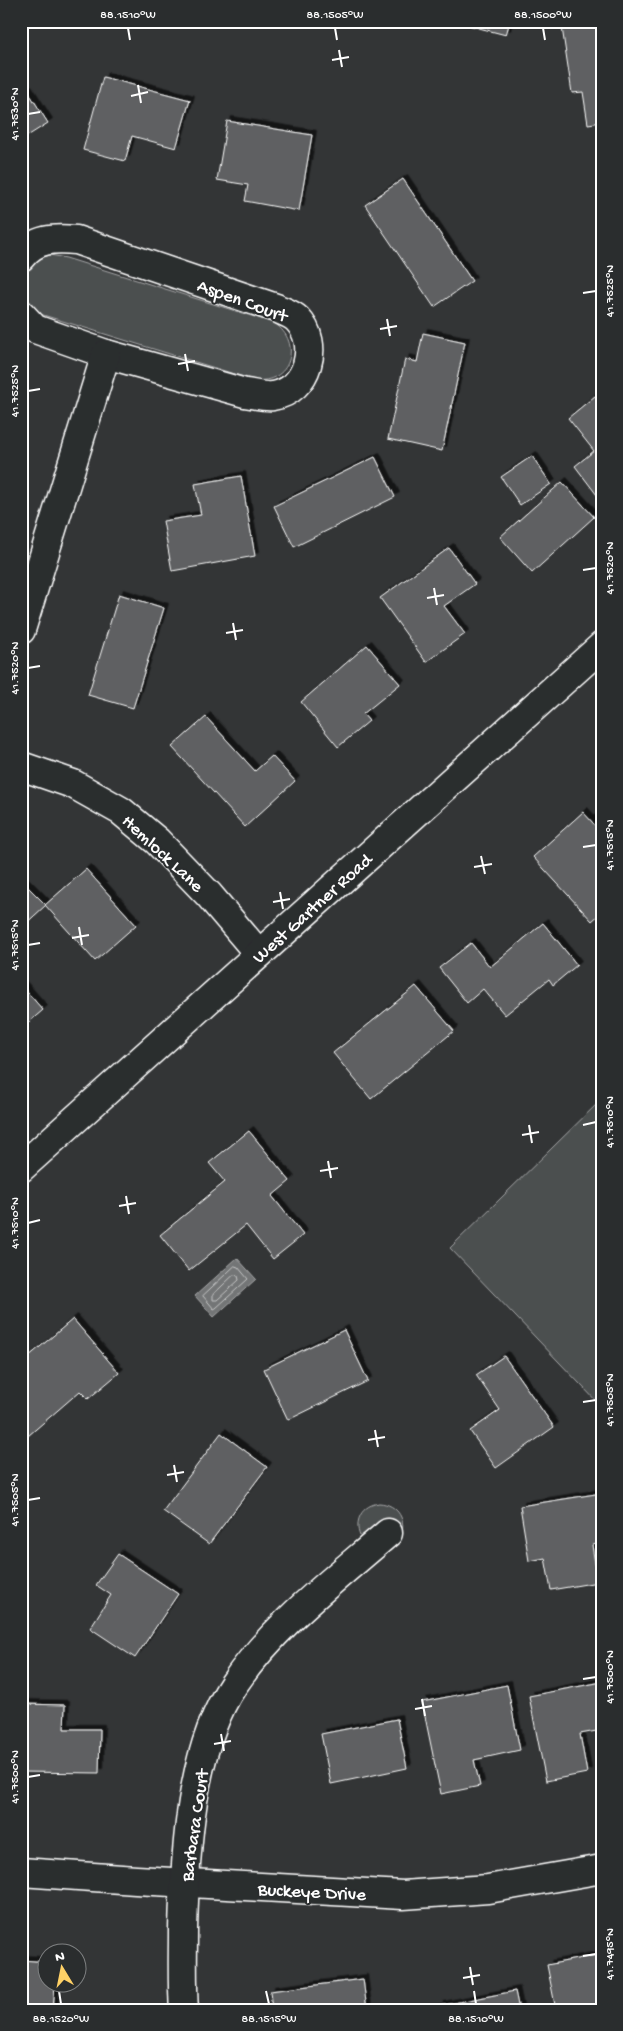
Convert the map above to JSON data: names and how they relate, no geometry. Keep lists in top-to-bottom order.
{
  "streets": {
    "street": [
      "Aspen Court",
      "Hemlock Lane",
      "West Gartner Road",
      "Barbara Court",
      "Buckeye Drive"
    ]
  },
  "crossings": [
    ["Hemlock Lane", "West Gartner Road"],
    ["Barbara Court", "Buckeye Drive"]
  ],
  "north": "top",
  "coordinates": [
    "88.1510°W",
    "88.1505°W",
    "88.1500°W",
    "41.7530°N",
    "41.7525°N",
    "41.7520°N",
    "41.7515°N",
    "41.7510°N",
    "41.7505°N",
    "41.7500°N",
    "41.7495°N",
    "88.1520°W",
    "88.1515°W"
  ]
}
